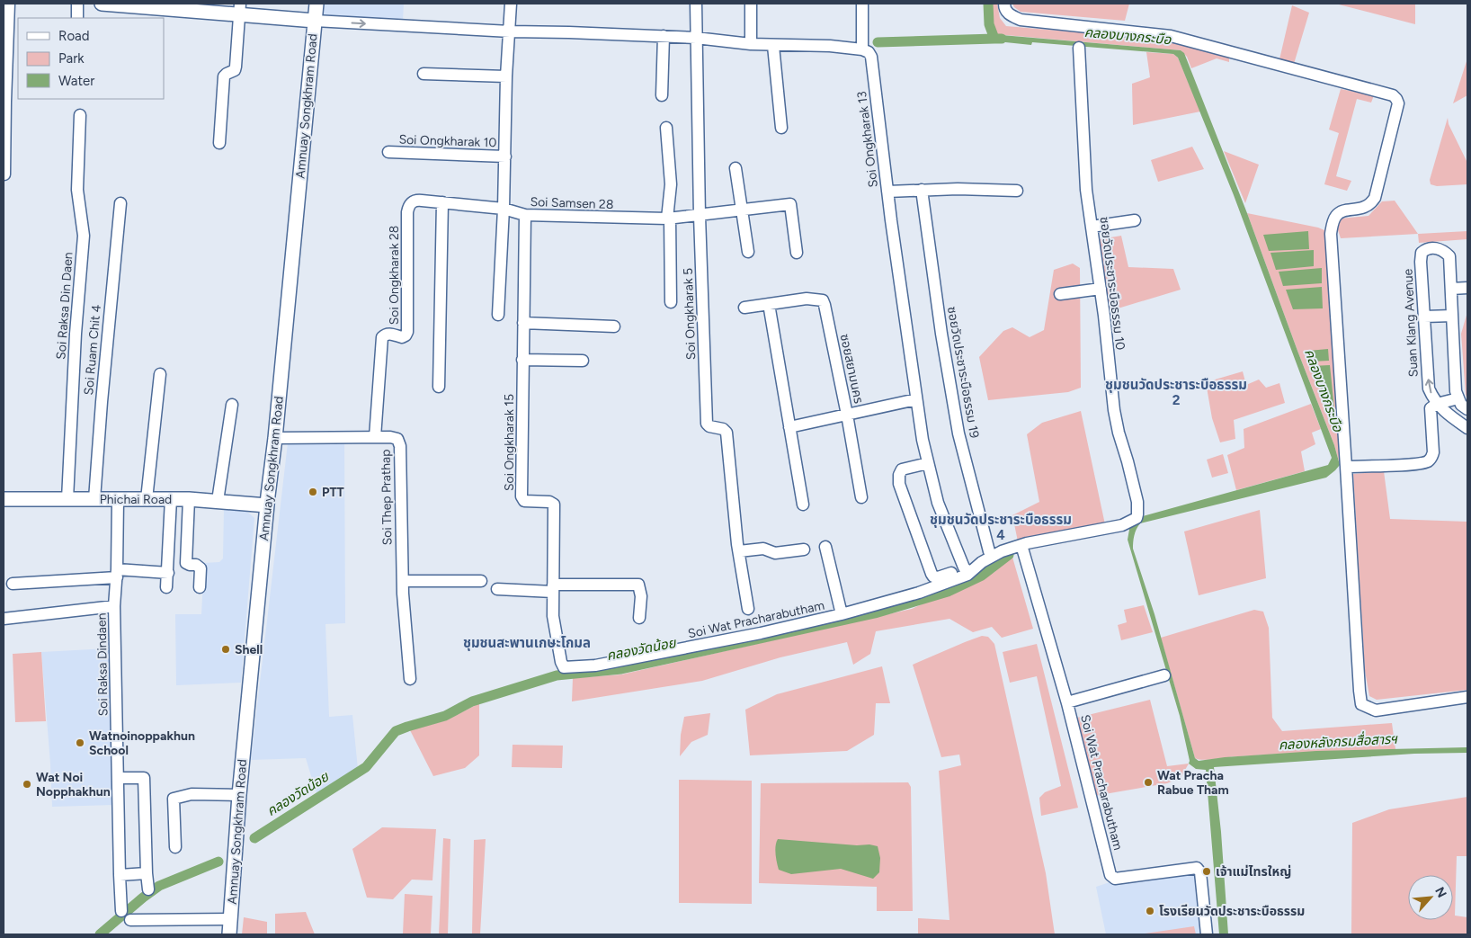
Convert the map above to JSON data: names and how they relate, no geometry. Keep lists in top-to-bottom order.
{
  "streets": {
    "street": [
      "Amnuay Songkhram Road",
      "Soi Ongkharak 13",
      "Soi Ongkharak 10",
      "Soi Samsen 28",
      "Soi Ongkharak 28",
      "ซอยวัดประชาระบือธรรม 10",
      "Soi Raksa Din Daen",
      "Soi Ongkharak 5",
      "Suan Klang Avenue",
      "Soi Ruam Chit 4",
      "ซอยสยามนคร",
      "ซอยวัดประชาระบือธรรม 19",
      "Soi Ongkharak 15",
      "Soi Thep Prathap",
      "Phichai Road",
      "Soi Wat Pracharabutham",
      "Soi Raksa Dindaen"
    ]
  },
  "crossings": [
    ["Amnuay Songkhram Road", "Soi Thep Prathap"],
    ["Amnuay Songkhram Road", "Phichai Road"],
    ["Soi Ongkharak 13", "Soi Wat Pracharabutham"],
    ["Soi Samsen 28", "Soi Ongkharak 28"],
    ["Soi Samsen 28", "Soi Ongkharak 5"],
    ["Soi Samsen 28", "Soi Ongkharak 15"],
    ["Soi Ongkharak 28", "Soi Thep Prathap"],
    ["ซอยวัดประชาระบือธรรม 10", "Soi Wat Pracharabutham"],
    ["Soi Raksa Din Daen", "Phichai Road"],
    ["Soi Ruam Chit 4", "Phichai Road"],
    ["ซอยวัดประชาระบือธรรม 19", "Soi Wat Pracharabutham"],
    ["Soi Ongkharak 15", "Soi Wat Pracharabutham"],
    ["Phichai Road", "Soi Raksa Dindaen"]
  ],
  "districts": ["ชุมชนวัดประชาระบือธรรม 2", "ชุมชนวัดประชาระบือธรรม 4", "ชุมชนสะพานเกษะโกมล"],
  "water": ["คลองบางกระบือ", "คลองวัดน้อย", "คลองหลังกรมสื่อสารฯ"],
  "places": [
    "PTT",
    "Shell",
    "Watnoinoppakhun School",
    "Wat Pracha Rabue Tham",
    "Wat Noi Nopphakhun",
    "เจ้าแม่ไทรใหญ่",
    "โรงเรียนวัดประชาระบือธรรม"
  ],
  "legend": ["Road", "Park", "Water"],
  "north": "top right"
}
